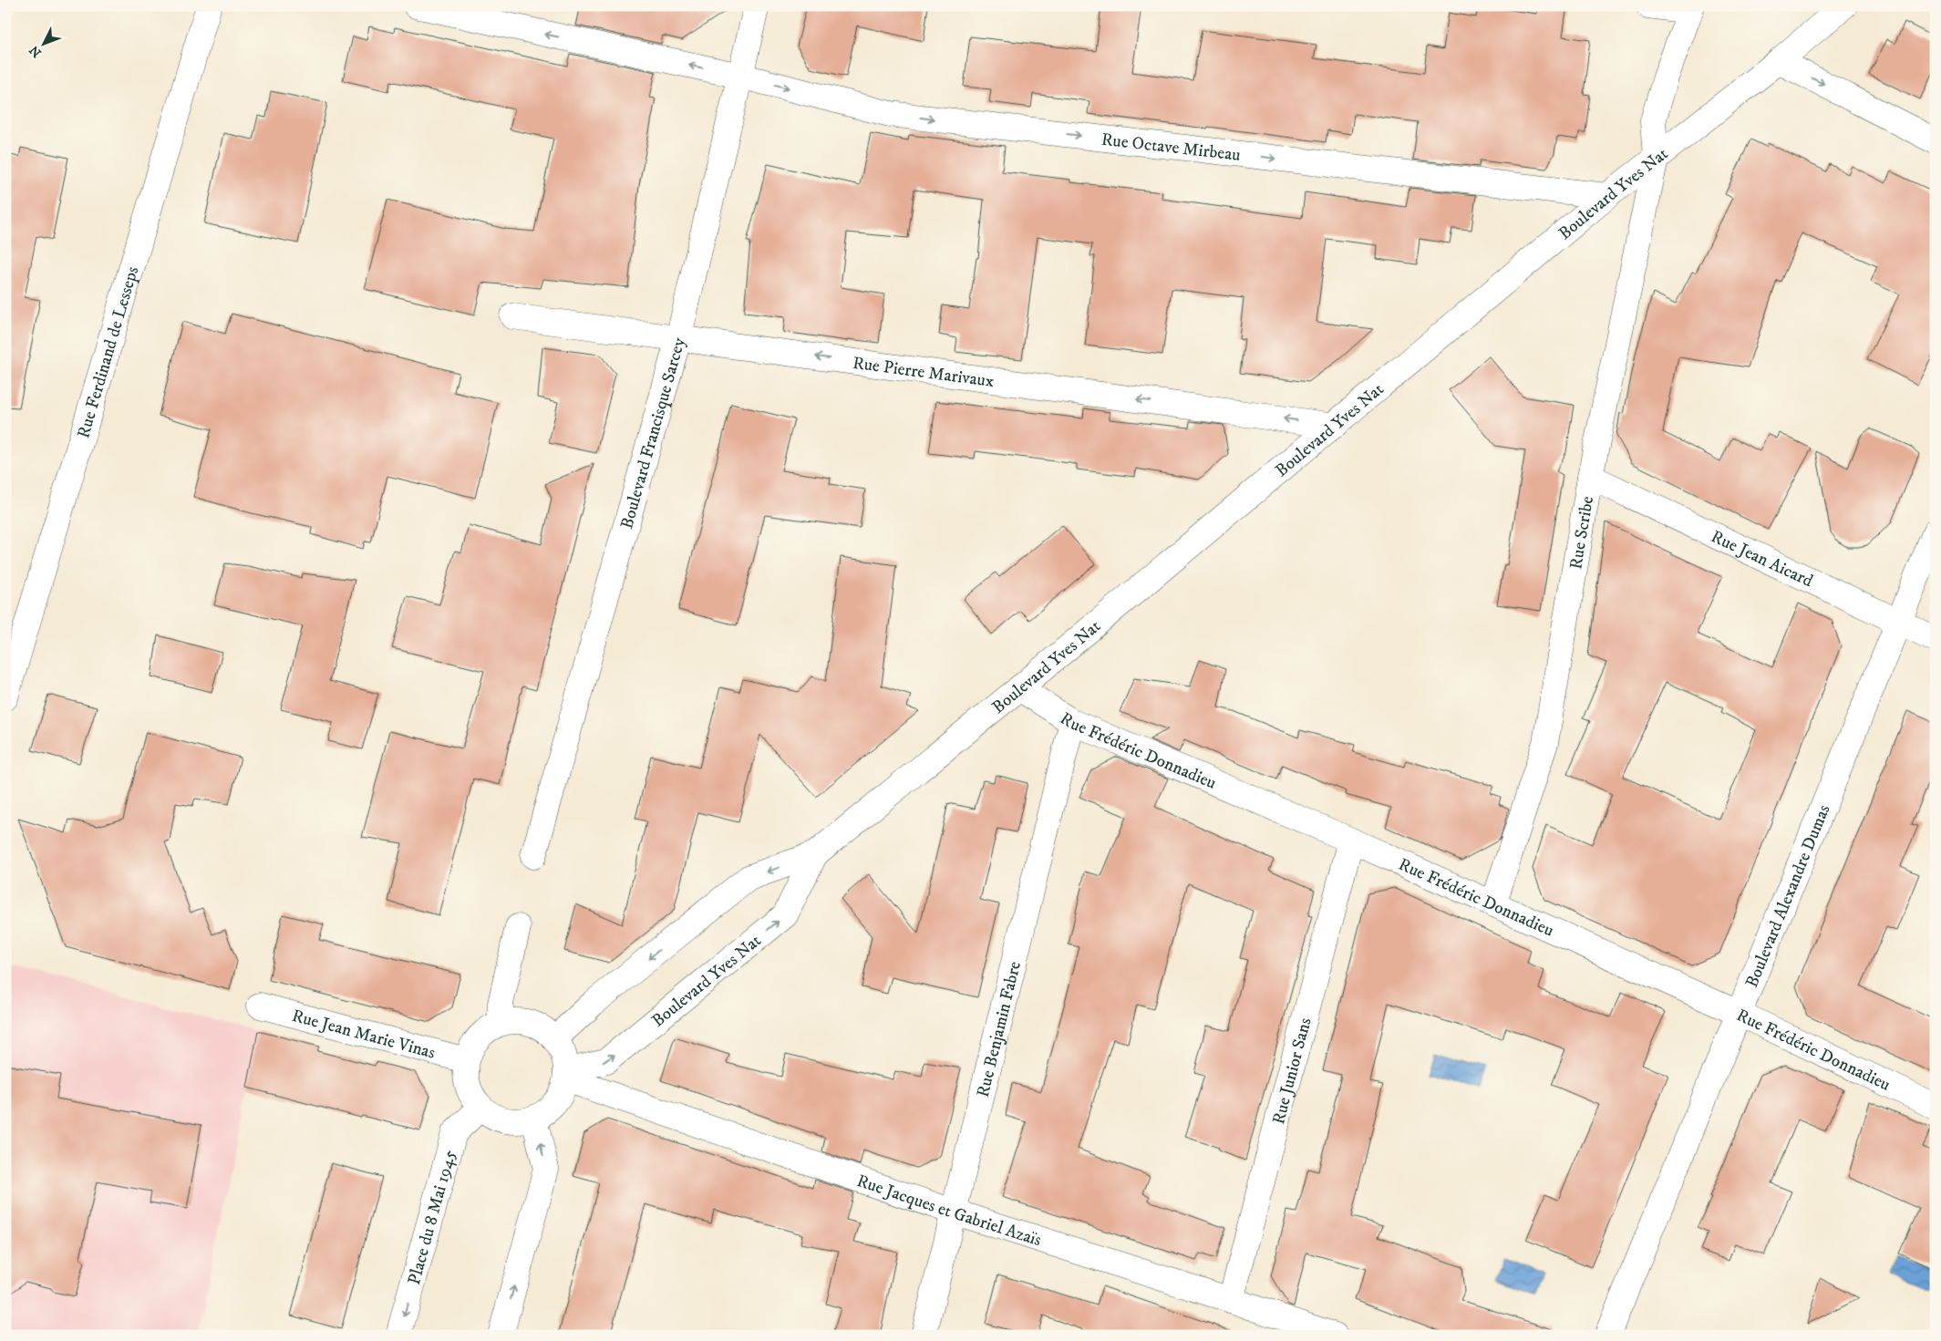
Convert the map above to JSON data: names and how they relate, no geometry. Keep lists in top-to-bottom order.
{
  "streets": {
    "street": [
      "Rue Octave Mirbeau",
      "Boulevard Yves Nat",
      "Rue Ferdinand de Lesseps",
      "Rue Pierre Marivaux",
      "Boulevard Francisque Sarcey",
      "Rue Scribe",
      "Rue Jean Aicard",
      "Rue Frédéric Donnadieu",
      "Boulevard Alexandre Dumas",
      "Rue Benjamin Fabre",
      "Rue Jean Marie Vinas",
      "Rue Junior Sans",
      "Rue Jacques et Gabriel Azaïs",
      "Place du 8 Mai 1945"
    ]
  },
  "crossings": [
    ["Rue Octave Mirbeau", "Boulevard Yves Nat"],
    ["Rue Octave Mirbeau", "Boulevard Francisque Sarcey"],
    ["Boulevard Yves Nat", "Rue Pierre Marivaux"],
    ["Boulevard Yves Nat", "Rue Scribe"],
    ["Boulevard Yves Nat", "Rue Frédéric Donnadieu"],
    ["Boulevard Yves Nat", "Rue Jean Marie Vinas"],
    ["Boulevard Yves Nat", "Rue Jacques et Gabriel Azaïs"],
    ["Boulevard Yves Nat", "Place du 8 Mai 1945"],
    ["Rue Pierre Marivaux", "Boulevard Francisque Sarcey"],
    ["Rue Scribe", "Rue Jean Aicard"],
    ["Rue Scribe", "Rue Frédéric Donnadieu"],
    ["Rue Jean Aicard", "Boulevard Alexandre Dumas"],
    ["Rue Frédéric Donnadieu", "Boulevard Alexandre Dumas"],
    ["Rue Frédéric Donnadieu", "Rue Benjamin Fabre"],
    ["Rue Frédéric Donnadieu", "Rue Junior Sans"],
    ["Rue Benjamin Fabre", "Rue Jacques et Gabriel Azaïs"],
    ["Rue Jean Marie Vinas", "Rue Jacques et Gabriel Azaïs"],
    ["Rue Jean Marie Vinas", "Place du 8 Mai 1945"],
    ["Rue Junior Sans", "Rue Jacques et Gabriel Azaïs"],
    ["Rue Jacques et Gabriel Azaïs", "Place du 8 Mai 1945"]
  ],
  "one_way": ["Rue Pierre Marivaux"],
  "north": "bottom left"
}
